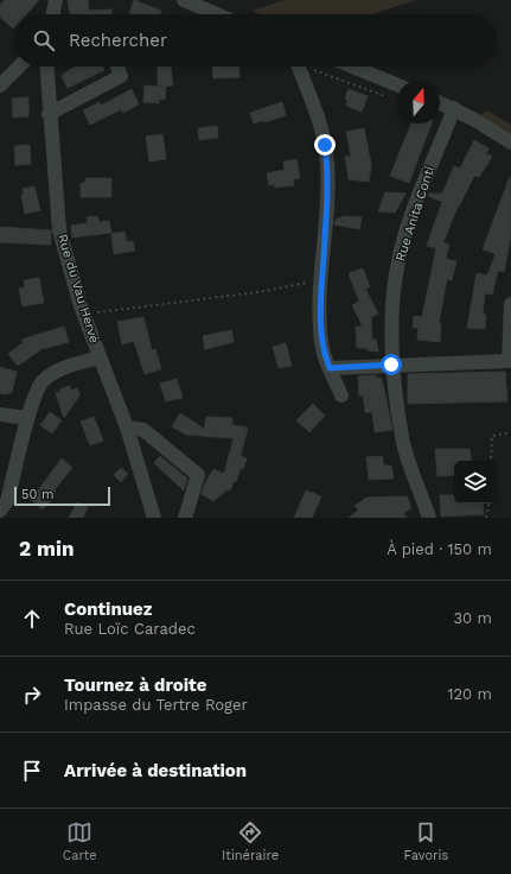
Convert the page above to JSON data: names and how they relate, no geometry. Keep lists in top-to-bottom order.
{
  "streets": {
    "street": ["Rue Anita Conti", "Rue du Vau Hervé"]
  },
  "scale_bar": "50 m",
  "north": "top",
  "page": {
    "search": "Rechercher",
    "scale": "50 m",
    "heading": ["2 min", "À pied · 150 m"],
    "list": [
      ["Continuez", "Rue Loïc Caradec", "30 m"],
      ["Tournez à droite", "Impasse du Tertre Roger", "120 m"],
      "Arrivée à destination"
    ],
    "nav": ["Carte", "Itinéraire", "Favoris"]
  }
}
